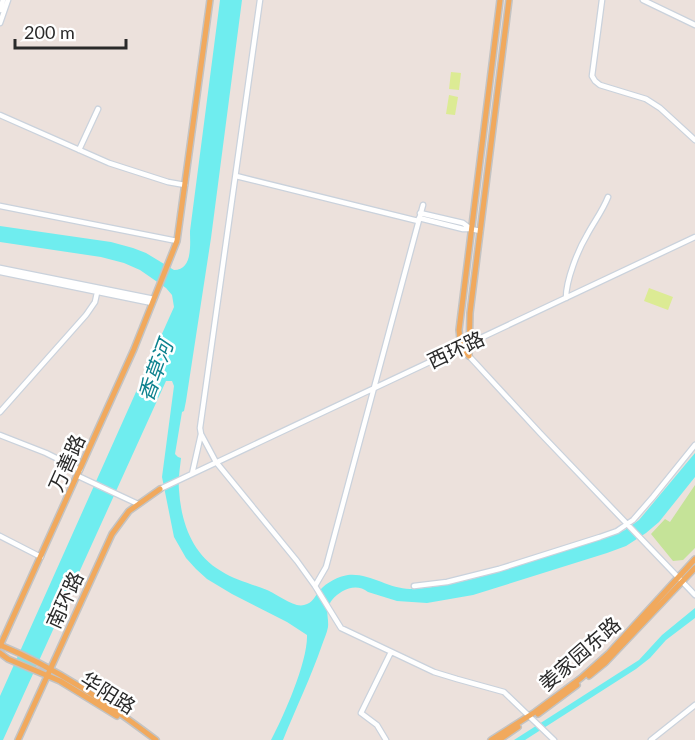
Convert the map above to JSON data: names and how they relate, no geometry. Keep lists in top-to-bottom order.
{
  "streets": {
    "main road": [
      "万善路",
      "南环路",
      "姜家园东路",
      "华阳路"
    ],
    "street": ["西环路"]
  },
  "crossings": [
    ["南环路", "华阳路"]
  ],
  "water": ["香草河"],
  "scale_bar": "200 m"
}
